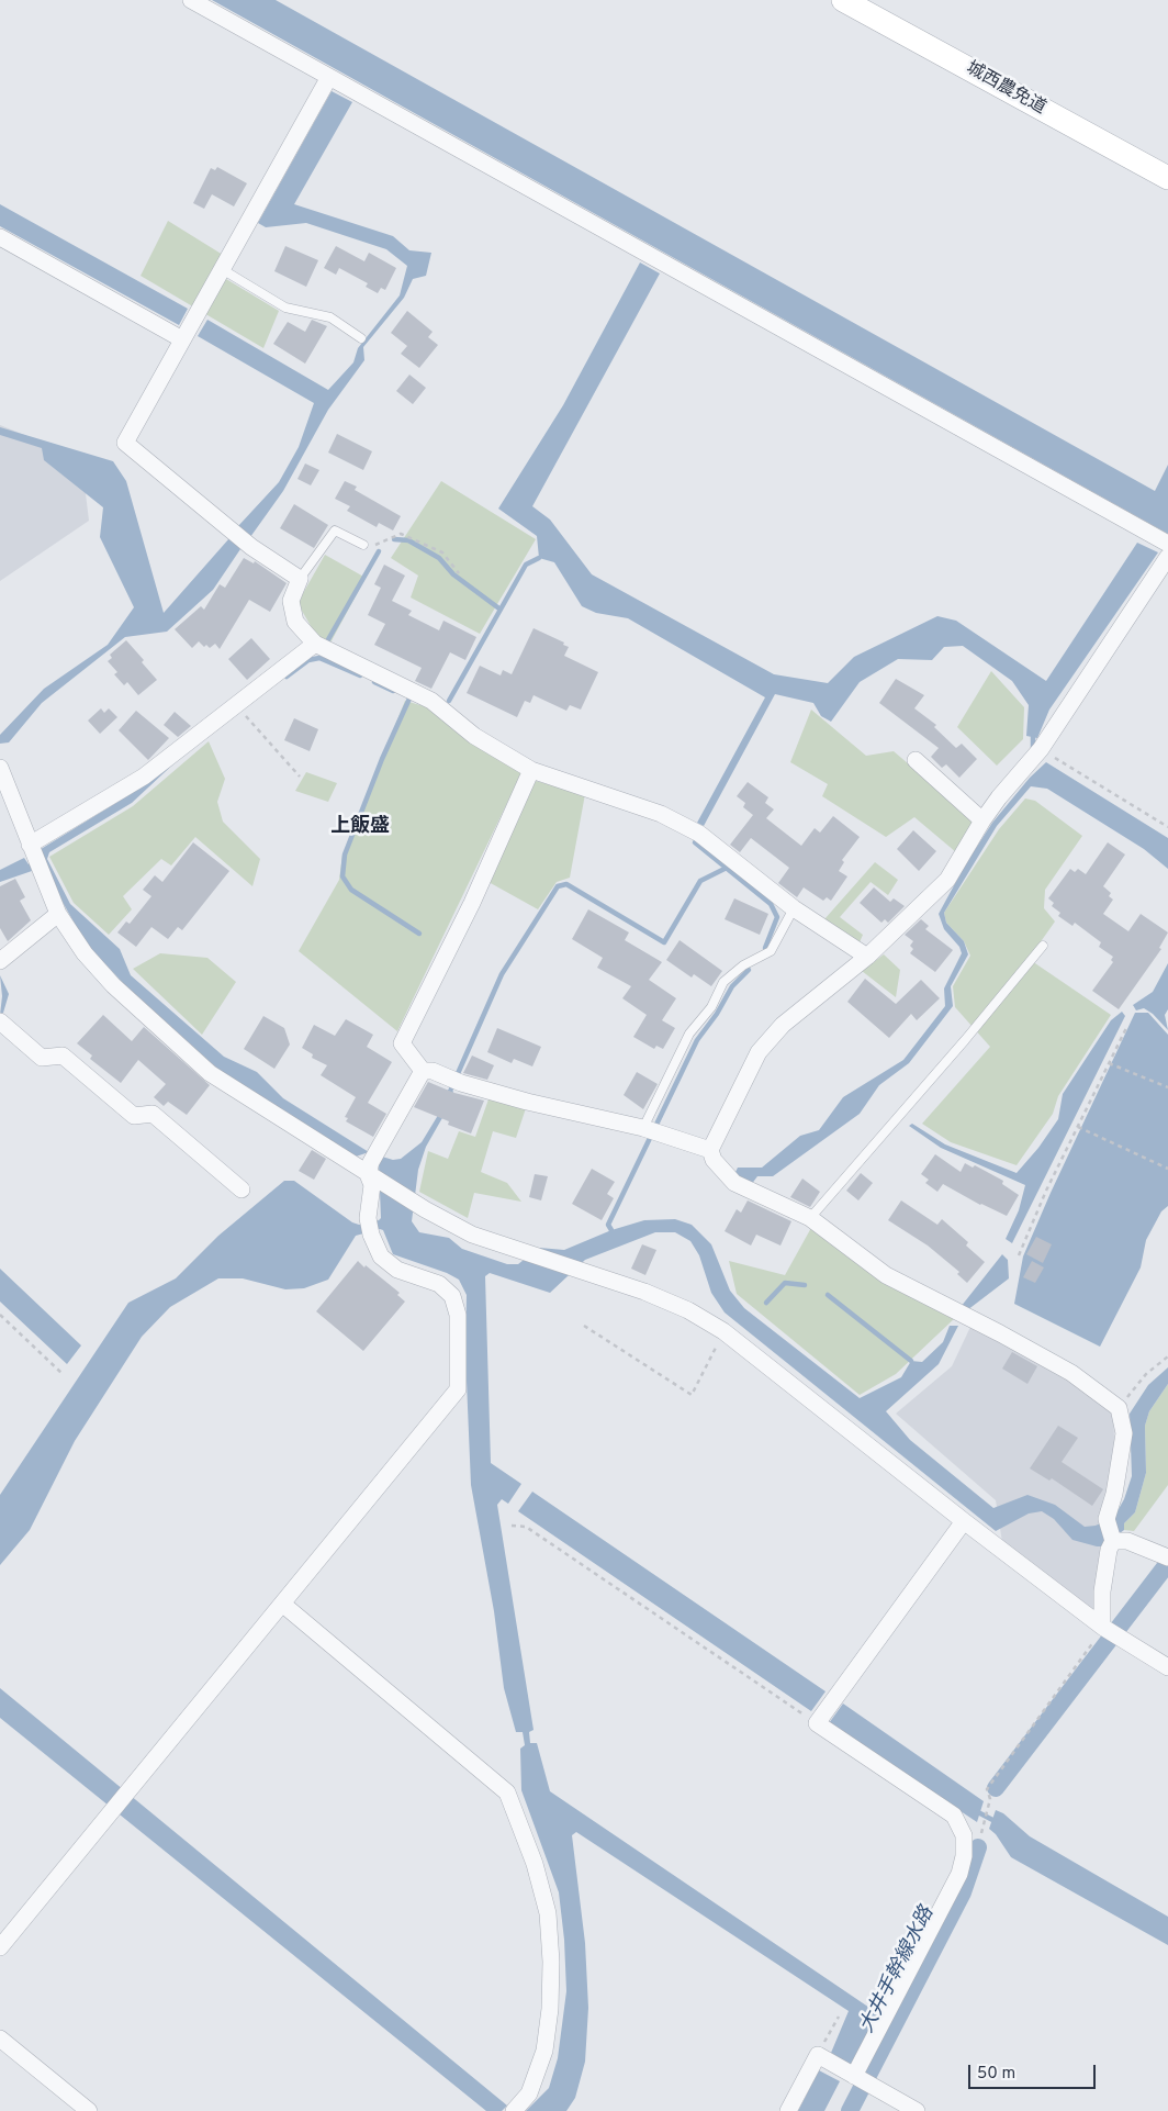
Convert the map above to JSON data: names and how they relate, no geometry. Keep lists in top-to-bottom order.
{
  "streets": {
    "street": ["城西農免道"]
  },
  "districts": ["上飯盛"],
  "water": ["大井手幹線水路"],
  "scale_bar": "50 m"
}
